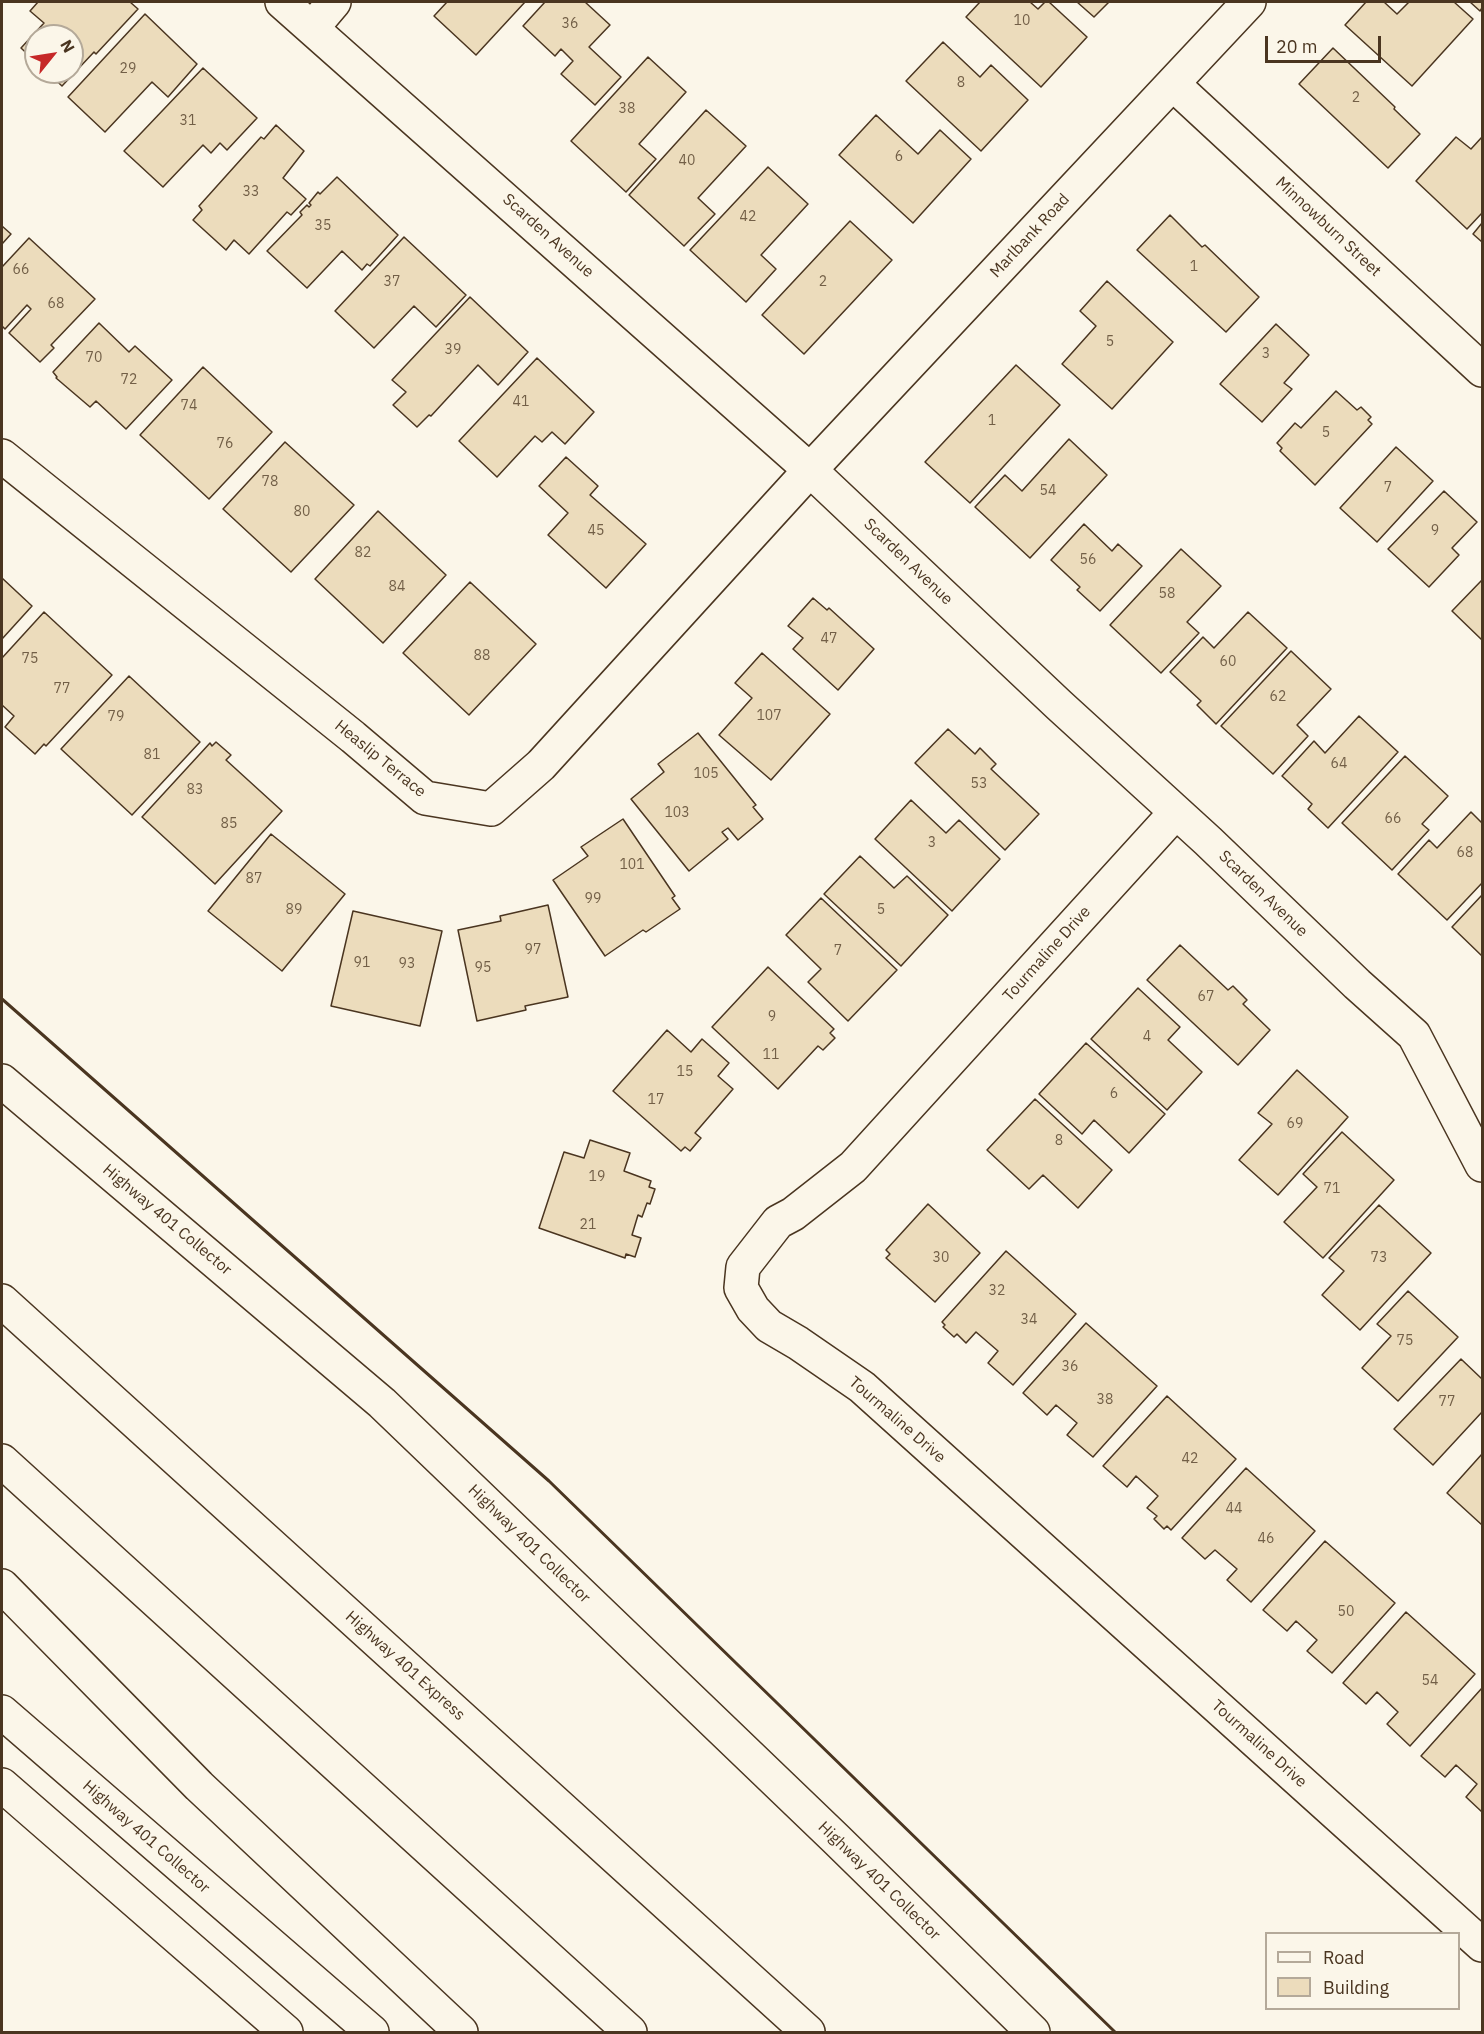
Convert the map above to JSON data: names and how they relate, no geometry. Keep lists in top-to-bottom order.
{
  "streets": {
    "main road": [
      "Minnowburn Street",
      "Scarden Avenue",
      "Marlbank Road",
      "Heaslip Terrace",
      "Tourmaline Drive",
      "Highway 401 Collector",
      "Highway 401 Express"
    ]
  },
  "crossings": [
    ["Minnowburn Street", "Marlbank Road"],
    ["Scarden Avenue", "Marlbank Road"],
    ["Scarden Avenue", "Heaslip Terrace"],
    ["Scarden Avenue", "Tourmaline Drive"],
    ["Marlbank Road", "Heaslip Terrace"]
  ],
  "house_numbers": [
    "10",
    "36",
    "29",
    "8",
    "2",
    "38",
    "31",
    "6",
    "40",
    "33",
    "42",
    "35",
    "1",
    "66",
    "37",
    "2",
    "68",
    "5",
    "39",
    "3",
    "70",
    "72",
    "41",
    "74",
    "1",
    "5",
    "76",
    "78",
    "7",
    "54",
    "80",
    "45",
    "9",
    "82",
    "56",
    "84",
    "58",
    "47",
    "88",
    "75",
    "60",
    "77",
    "62",
    "107",
    "79",
    "81",
    "64",
    "105",
    "53",
    "83",
    "103",
    "66",
    "85",
    "3",
    "68",
    "101",
    "87",
    "99",
    "89",
    "5",
    "97",
    "7",
    "91",
    "93",
    "95",
    "67",
    "9",
    "4",
    "11",
    "15",
    "6",
    "17",
    "69",
    "8",
    "19",
    "71",
    "21",
    "30",
    "73",
    "32",
    "34",
    "75",
    "36",
    "38",
    "77",
    "42",
    "44",
    "46",
    "50",
    "54"
  ],
  "legend": ["Road", "Building"],
  "scale_bar": "20 m",
  "north": "top right"
}
